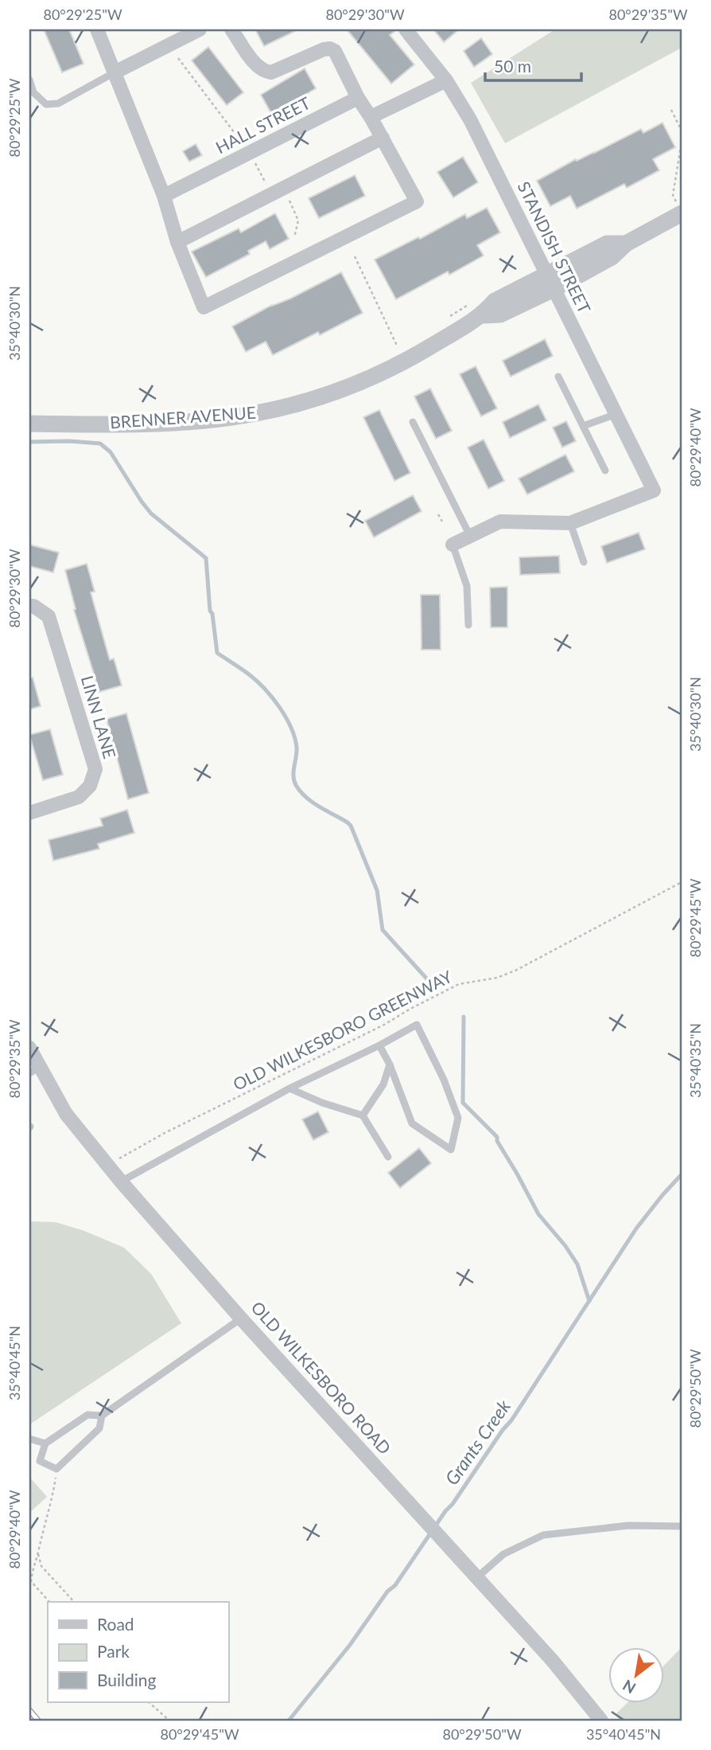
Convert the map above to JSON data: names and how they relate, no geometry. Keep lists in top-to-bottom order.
{
  "streets": {
    "street": [
      "HALL STREET",
      "STANDISH STREET",
      "BRENNER AVENUE",
      "LINN LANE",
      "OLD WILKESBORO ROAD"
    ],
    "path": ["OLD WILKESBORO GREENWAY"]
  },
  "crossings": [
    ["STANDISH STREET", "BRENNER AVENUE"],
    ["OLD WILKESBORO GREENWAY", "OLD WILKESBORO ROAD"]
  ],
  "water": ["Grants Creek"],
  "legend": ["Road", "Park", "Building"],
  "scale_bar": "50 m",
  "north": "bottom left",
  "coordinates": [
    "80°29'25\"W",
    "80°29'30\"W",
    "80°29'35\"W",
    "35°40'30\"N",
    "80°29'40\"W",
    "80°29'45\"W",
    "35°40'35\"N",
    "35°40'45\"N",
    "80°29'50\"W"
  ]
}
